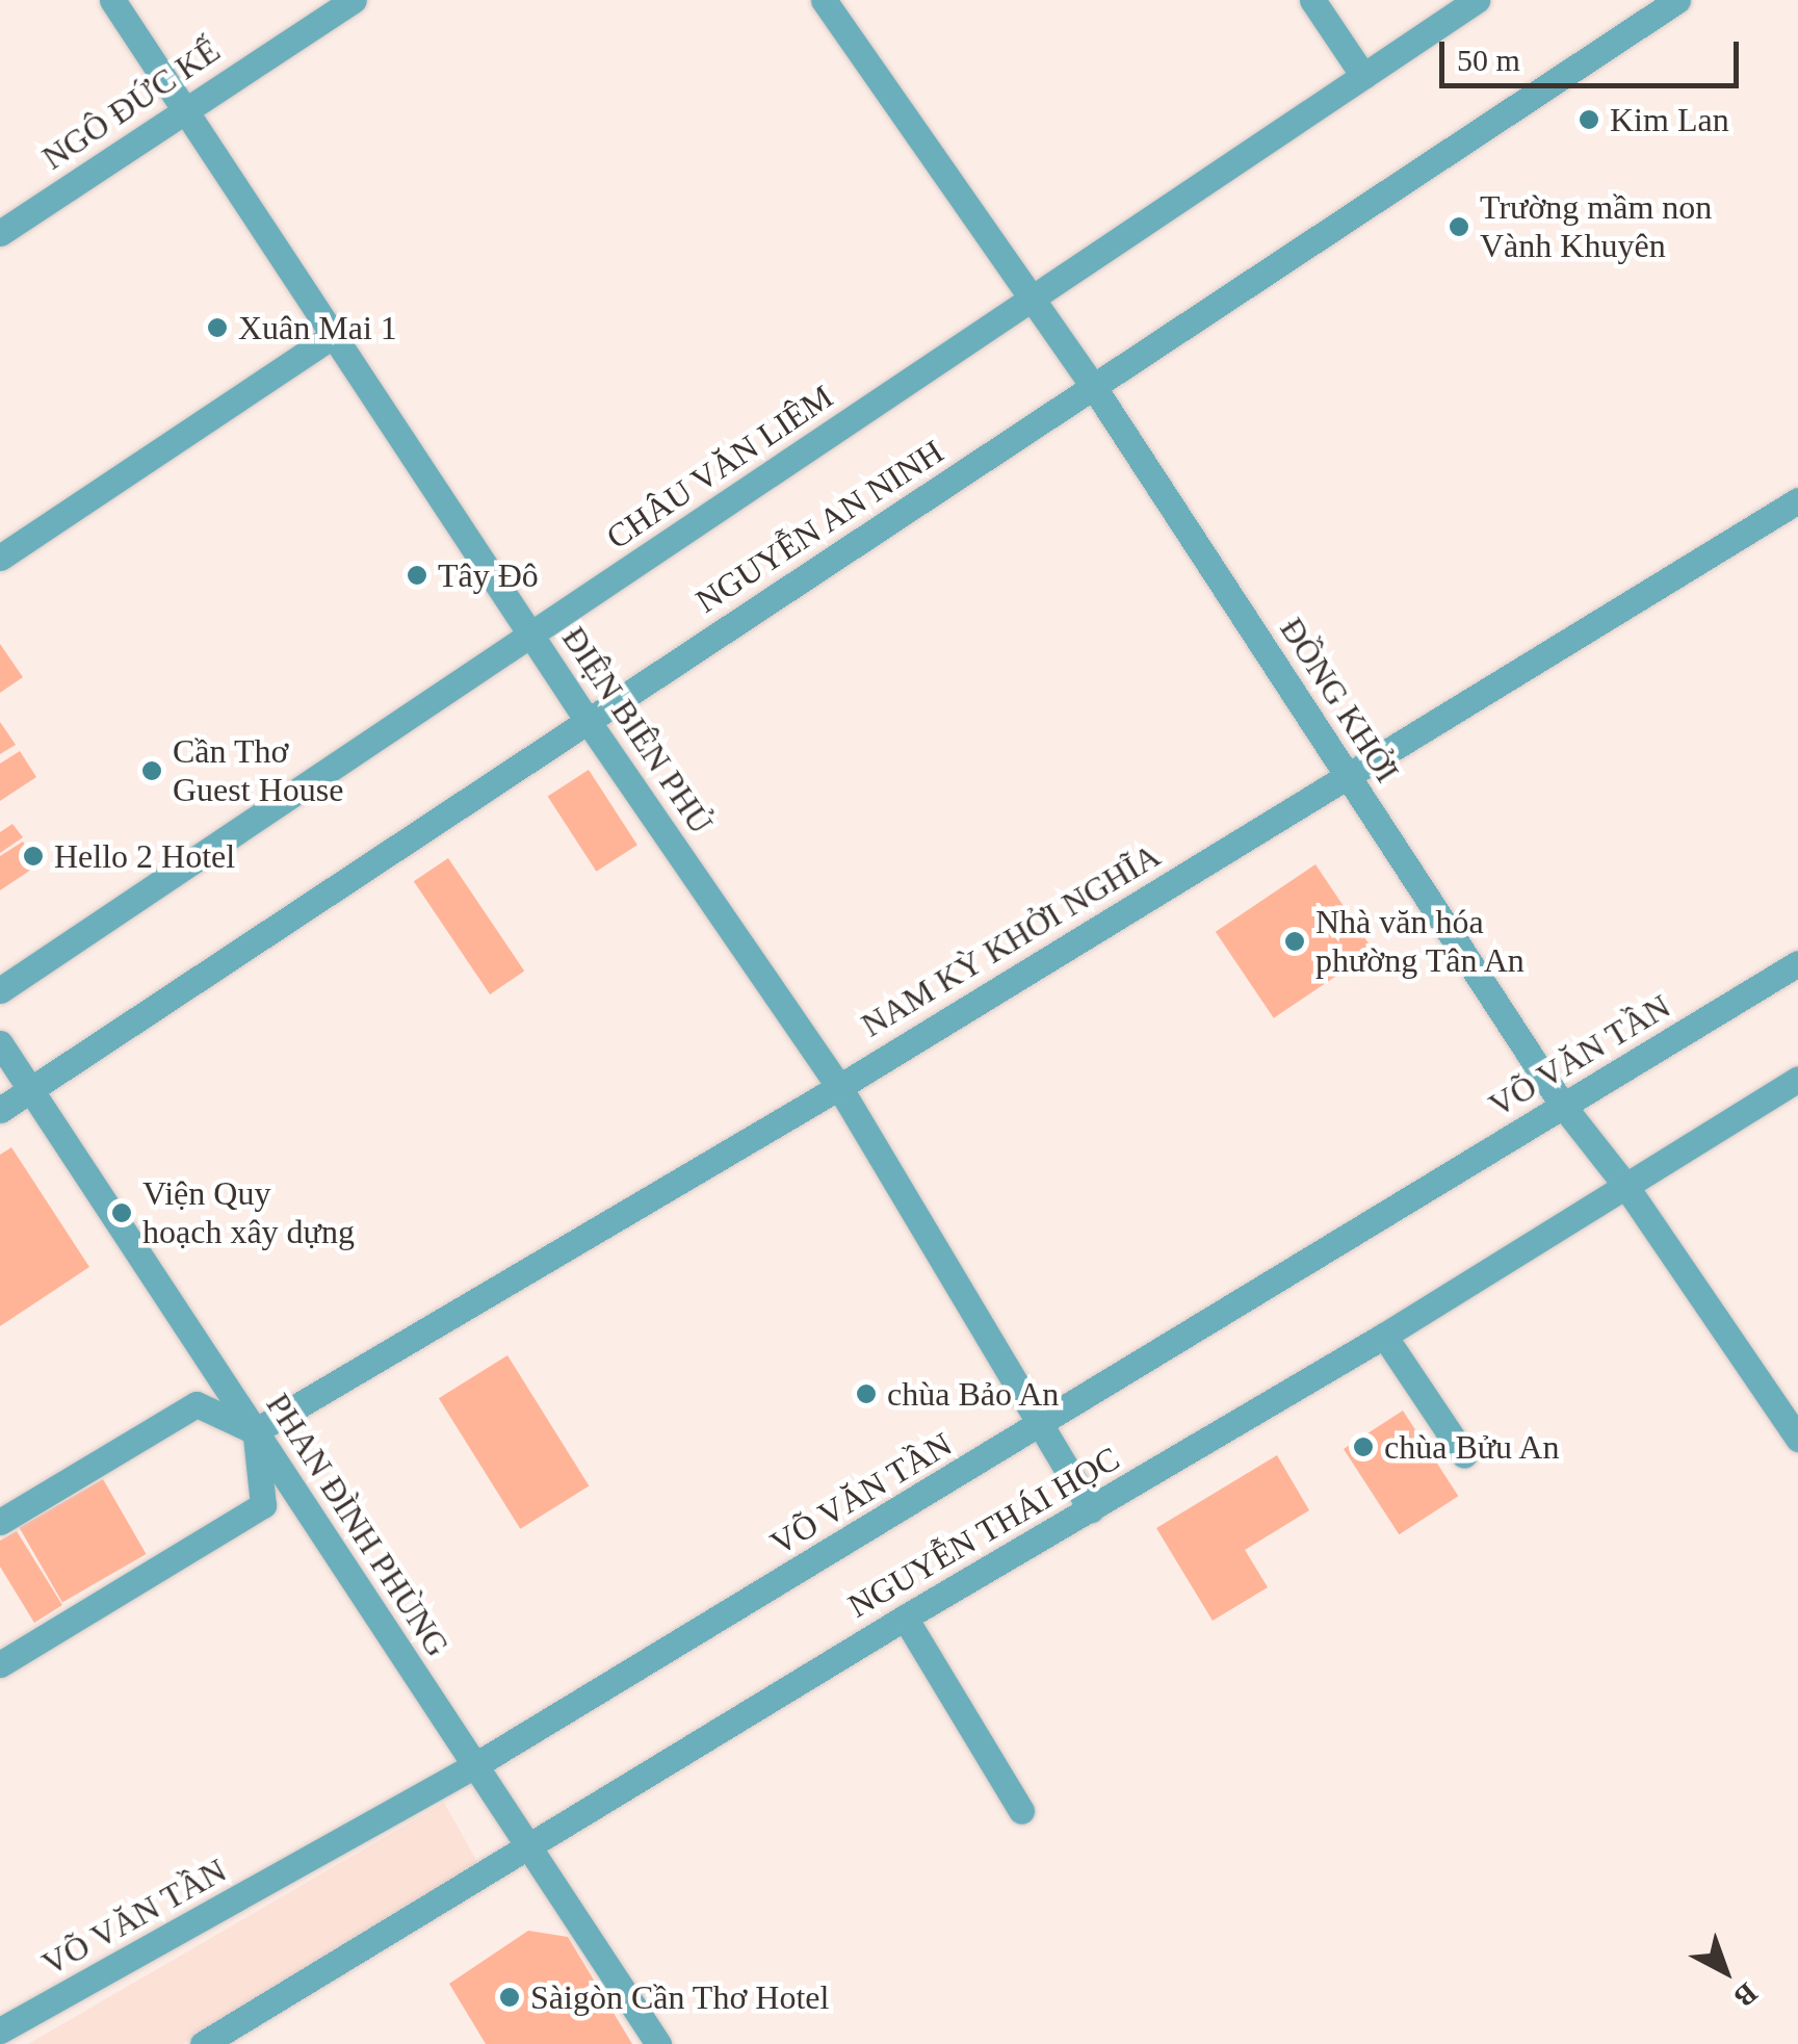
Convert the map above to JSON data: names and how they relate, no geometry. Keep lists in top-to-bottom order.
{
  "streets": {
    "street": [
      "NGÔ ĐỨC KẾ",
      "CHÂU VĂN LIÊM",
      "NGUYỄN AN NINH",
      "ĐỒNG KHỞI",
      "ĐIỆN BIÊN PHỦ",
      "NAM KỲ KHỞI NGHĨA",
      "VÕ VĂN TẦN",
      "PHAN ĐÌNH PHÙNG",
      "NGUYỄN THÁI HỌC"
    ]
  },
  "crossings": [
    ["NGÔ ĐỨC KẾ", "ĐIỆN BIÊN PHỦ"],
    ["CHÂU VĂN LIÊM", "ĐỒNG KHỞI"],
    ["CHÂU VĂN LIÊM", "ĐIỆN BIÊN PHỦ"],
    ["NGUYỄN AN NINH", "ĐỒNG KHỞI"],
    ["NGUYỄN AN NINH", "ĐIỆN BIÊN PHỦ"],
    ["NGUYỄN AN NINH", "PHAN ĐÌNH PHÙNG"],
    ["ĐỒNG KHỞI", "NAM KỲ KHỞI NGHĨA"],
    ["ĐỒNG KHỞI", "VÕ VĂN TẦN"],
    ["ĐỒNG KHỞI", "NGUYỄN THÁI HỌC"],
    ["ĐIỆN BIÊN PHỦ", "NAM KỲ KHỞI NGHĨA"],
    ["ĐIỆN BIÊN PHỦ", "VÕ VĂN TẦN"],
    ["ĐIỆN BIÊN PHỦ", "NGUYỄN THÁI HỌC"],
    ["NAM KỲ KHỞI NGHĨA", "PHAN ĐÌNH PHÙNG"],
    ["VÕ VĂN TẦN", "PHAN ĐÌNH PHÙNG"],
    ["PHAN ĐÌNH PHÙNG", "NGUYỄN THÁI HỌC"]
  ],
  "places": [
    "Kim Lan",
    "Trường mầm non Vành Khuyên",
    "Xuân Mai 1",
    "Tây Đô",
    "Cần Thơ Guest House",
    "Hello 2 Hotel",
    "Nhà văn hóa phường Tân An",
    "Viện Quy hoạch xây dựng",
    "chùa Bảo An",
    "chùa Bửu An",
    "Sàigòn Cần Thơ Hotel"
  ],
  "scale_bar": "50 m",
  "north": "bottom right"
}
